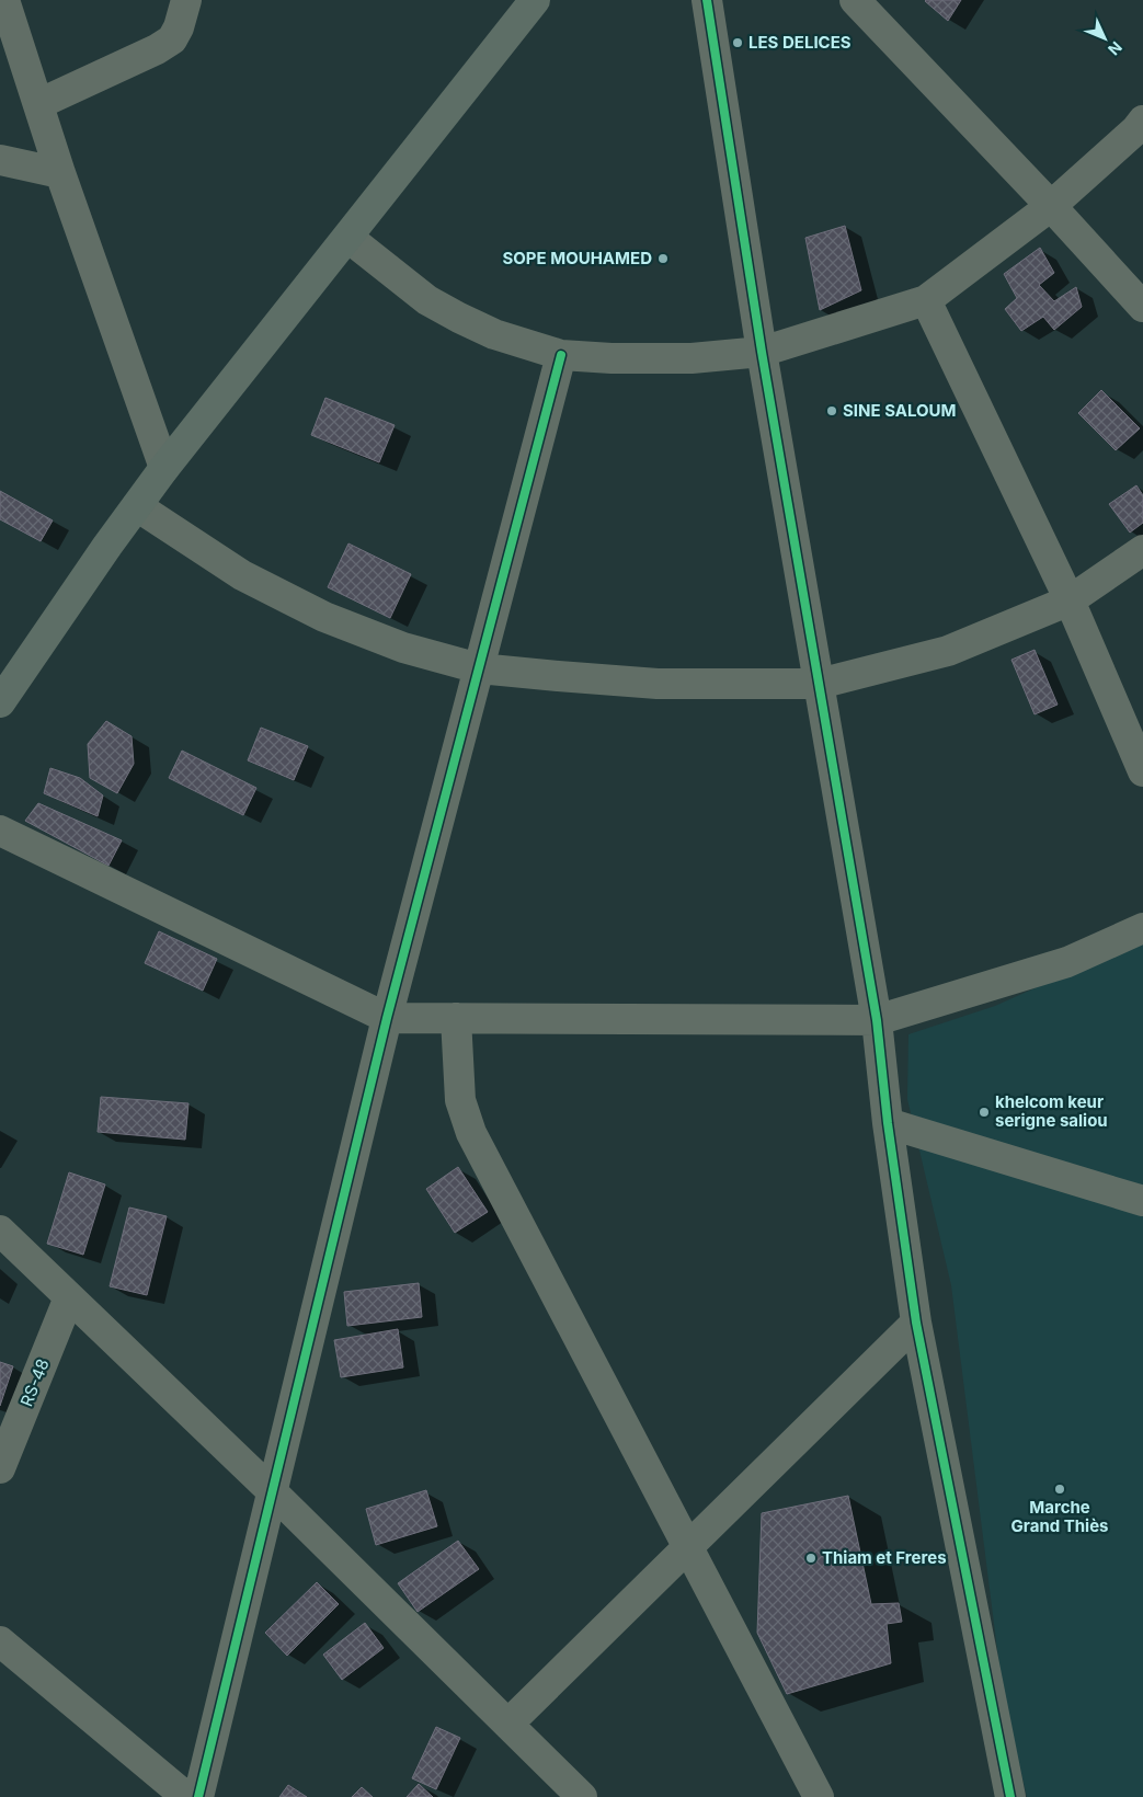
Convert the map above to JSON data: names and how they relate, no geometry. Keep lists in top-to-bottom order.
{
  "streets": {
    "street": ["RS-48"]
  },
  "places": [
    "LES DELICES",
    "SOPE MOUHAMED",
    "SINE SALOUM",
    "khelcom keur serigne saliou",
    "Marche Grand Thiès",
    "Thiam et Freres"
  ],
  "north": "bottom right"
}
